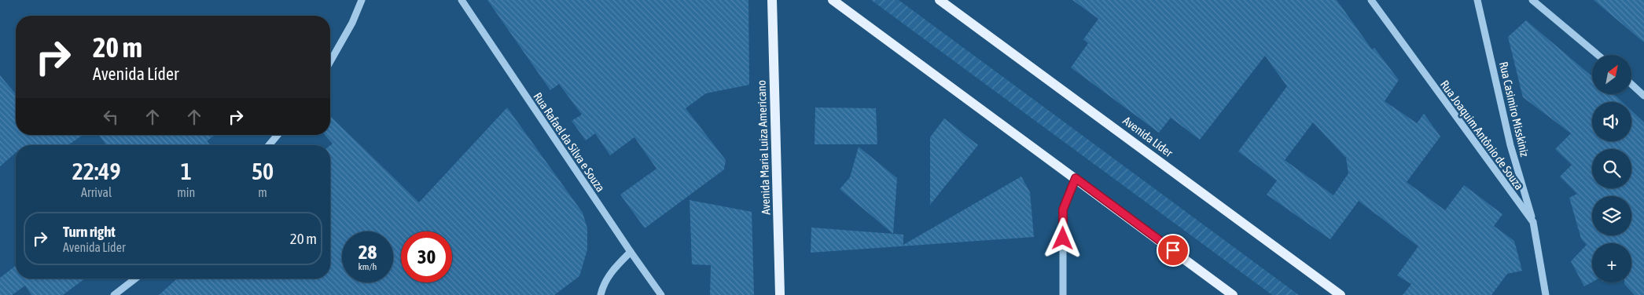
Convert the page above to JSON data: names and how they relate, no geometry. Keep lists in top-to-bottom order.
{
  "streets": {
    "main road": ["Avenida Líder", "Avenida Maria Luiza Americano"],
    "street": ["Rua Casimiro Misskiniz", "Rua Joaquim Antônio de Souza", "Rua Rafael da Silva e Souza"]
  },
  "crossings": [
    ["Rua Casimiro Misskiniz", "Rua Joaquim Antônio de Souza"]
  ],
  "north": "top right",
  "page": {
    "turn": ["20 m", "Avenida Líder"],
    "map_buttons": "+",
    "eta": [
      "22:49",
      "Arrival",
      "1",
      "min",
      "50",
      "m"
    ],
    "list": [
      {
        "name": "Turn right",
        "note": "Avenida Líder",
        "value": "20 m"
      }
    ],
    "speed": "28 km/h",
    "limit": "30"
  }
}
